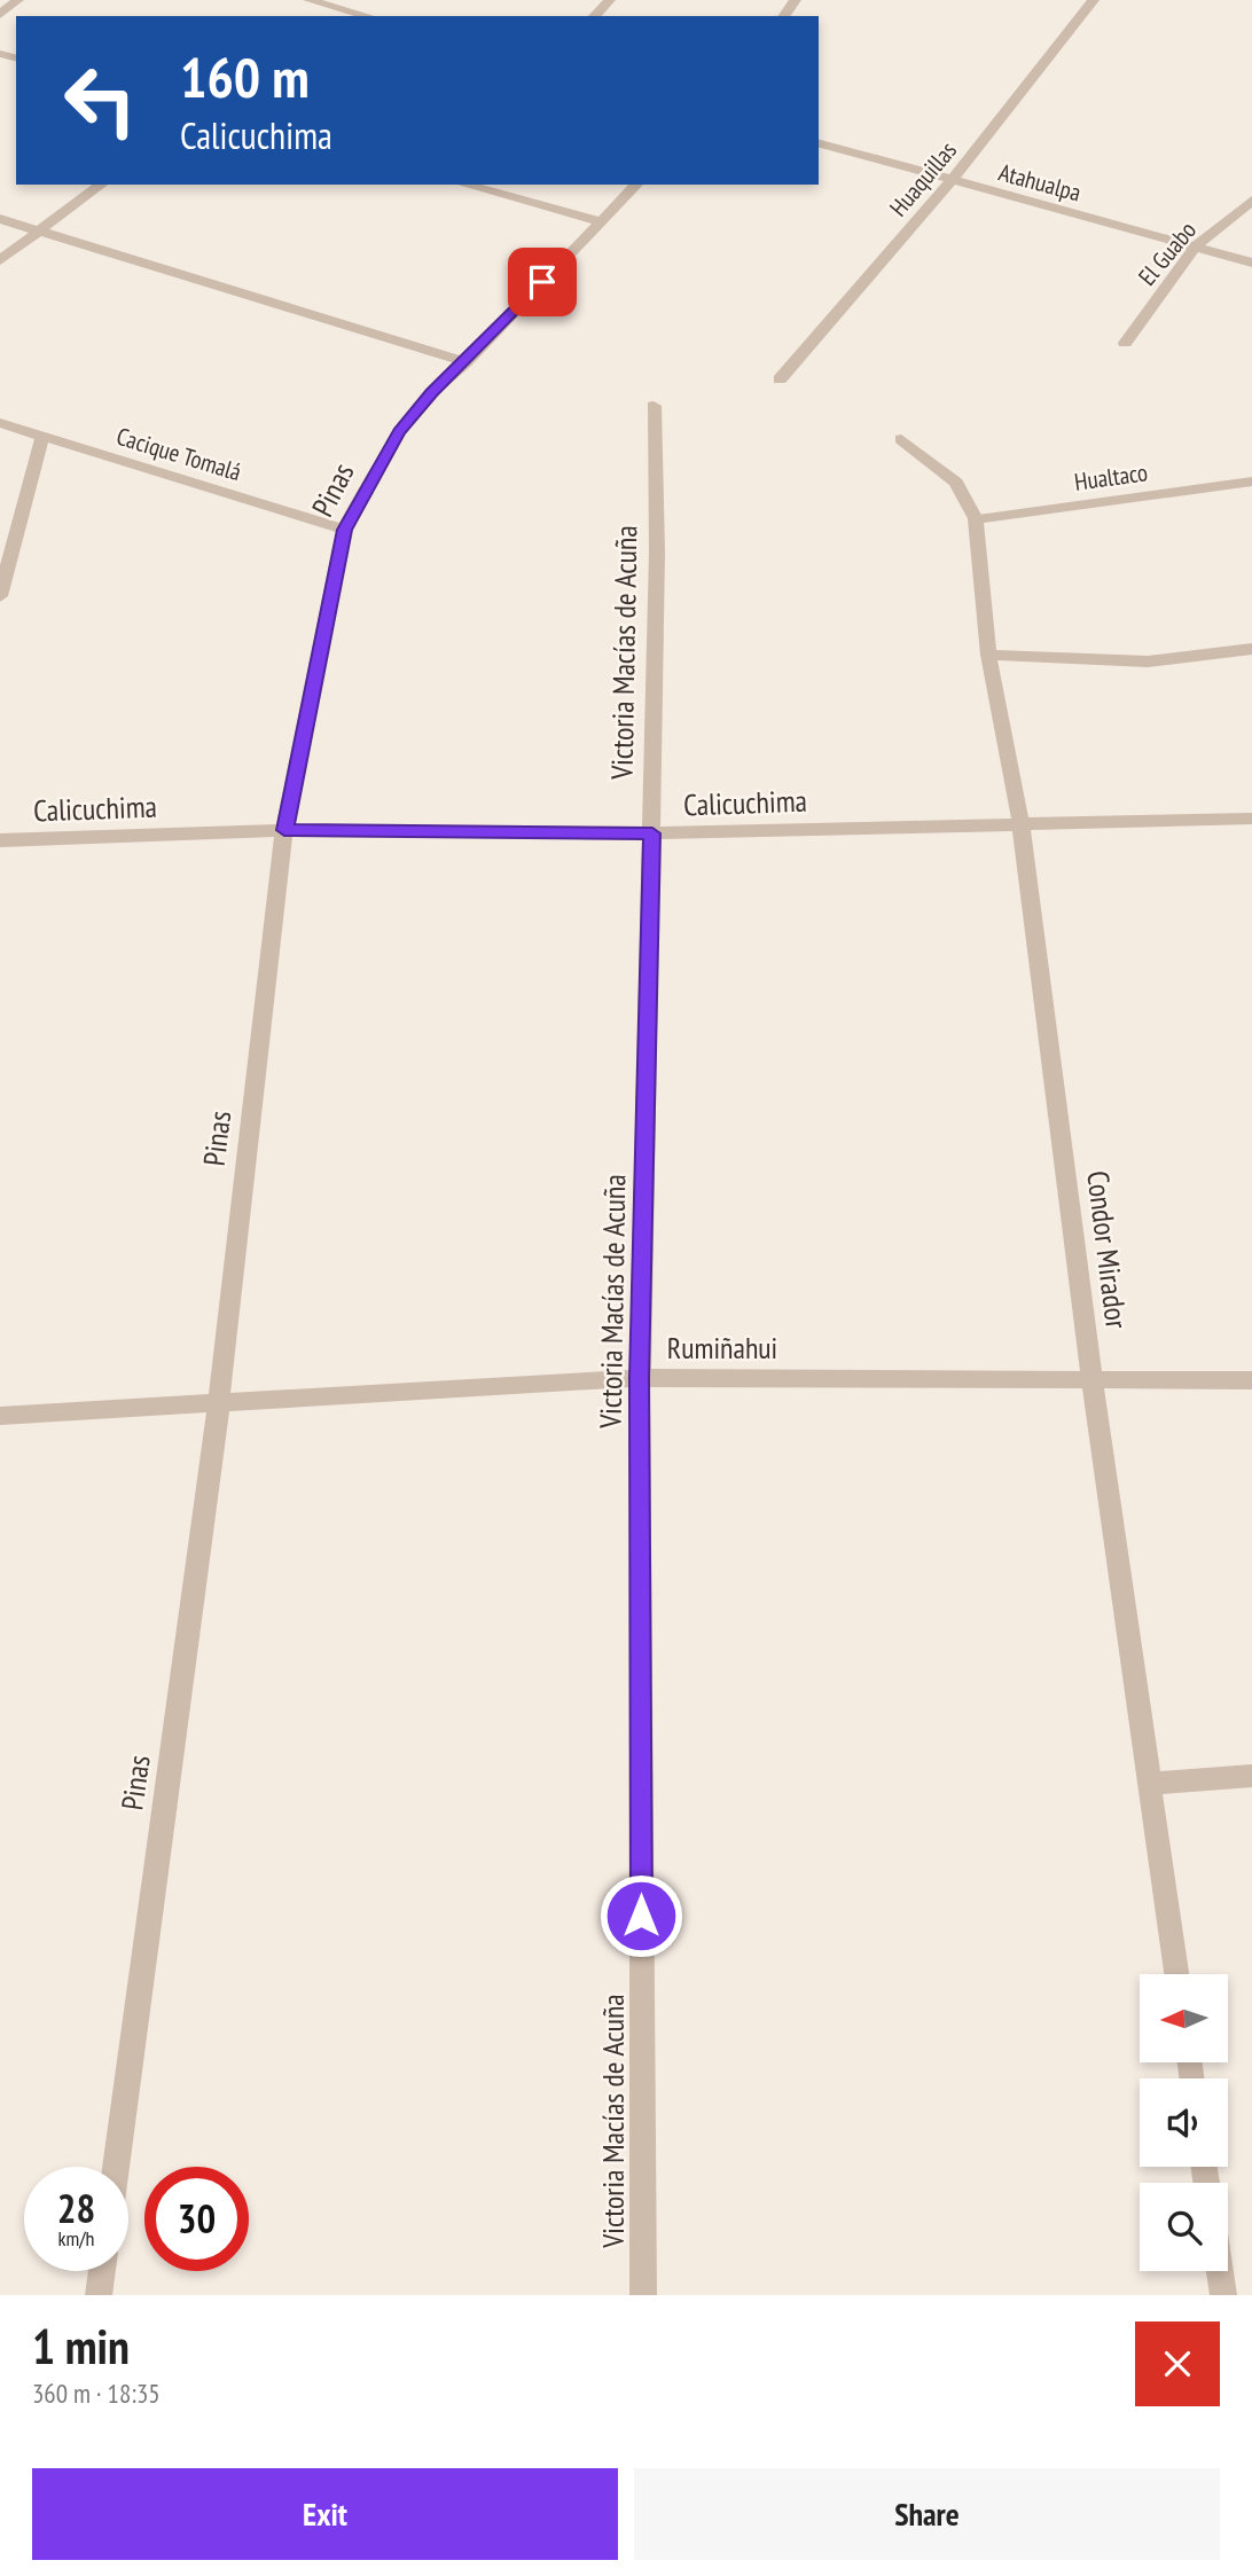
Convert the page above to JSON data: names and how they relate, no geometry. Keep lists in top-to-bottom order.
{
  "streets": {
    "street": [
      "Huaquillas",
      "Atahualpa",
      "El Guabo",
      "Cacique Tomalá",
      "Hualtaco",
      "Pinas",
      "Victoria Macías de Acuña",
      "Calicuchima",
      "Condor Mirador",
      "Rumiñahui"
    ]
  },
  "crossings": [
    ["Huaquillas", "Atahualpa"],
    ["Atahualpa", "El Guabo"],
    ["Cacique Tomalá", "Pinas"],
    ["Hualtaco", "Condor Mirador"],
    ["Pinas", "Calicuchima"],
    ["Pinas", "Rumiñahui"],
    ["Victoria Macías de Acuña", "Calicuchima"],
    ["Victoria Macías de Acuña", "Rumiñahui"],
    ["Calicuchima", "Condor Mirador"],
    ["Condor Mirador", "Rumiñahui"]
  ],
  "north": "left",
  "page": {
    "turn": ["160 m", "Calicuchima"],
    "speed": "28 km/h",
    "limit": "30",
    "heading": ["1 min", "360 m · 18:35"],
    "buttons": ["Exit", "Share"]
  }
}
